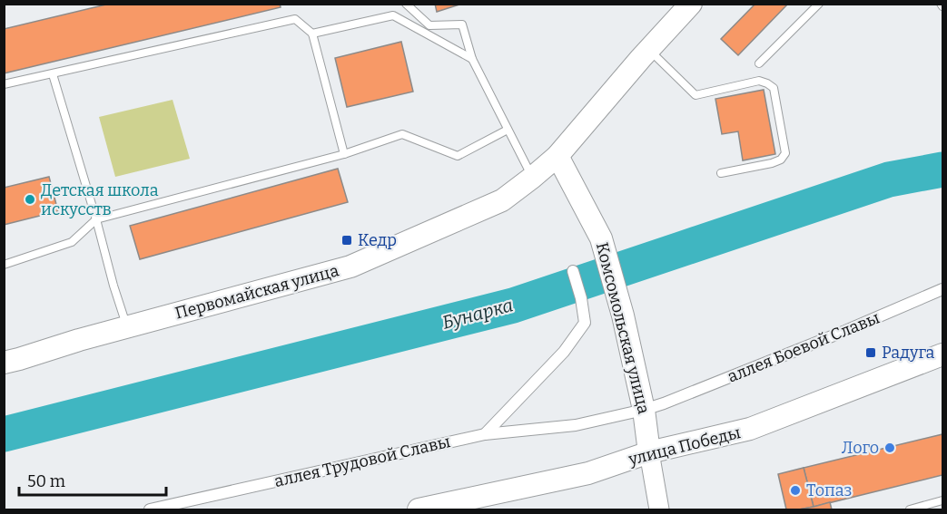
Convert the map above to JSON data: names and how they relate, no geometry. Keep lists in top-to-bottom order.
{
  "streets": {
    "main road": ["Первомайская улица", "Комсомольская улица", "улица Победы"],
    "street": ["аллея Боевой Славы", "аллея Трудовой Славы"]
  },
  "crossings": [
    ["Первомайская улица", "Комсомольская улица"],
    ["Комсомольская улица", "аллея Боевой Славы"],
    ["Комсомольская улица", "улица Победы"],
    ["аллея Боевой Славы", "аллея Трудовой Славы"]
  ],
  "water": ["Бунарка"],
  "places": {
    "other": ["Детская школа искусств", "Лого", "Топаз"],
    "transit": ["Кедр", "Радуга"]
  },
  "scale_bar": "50 m"
}
